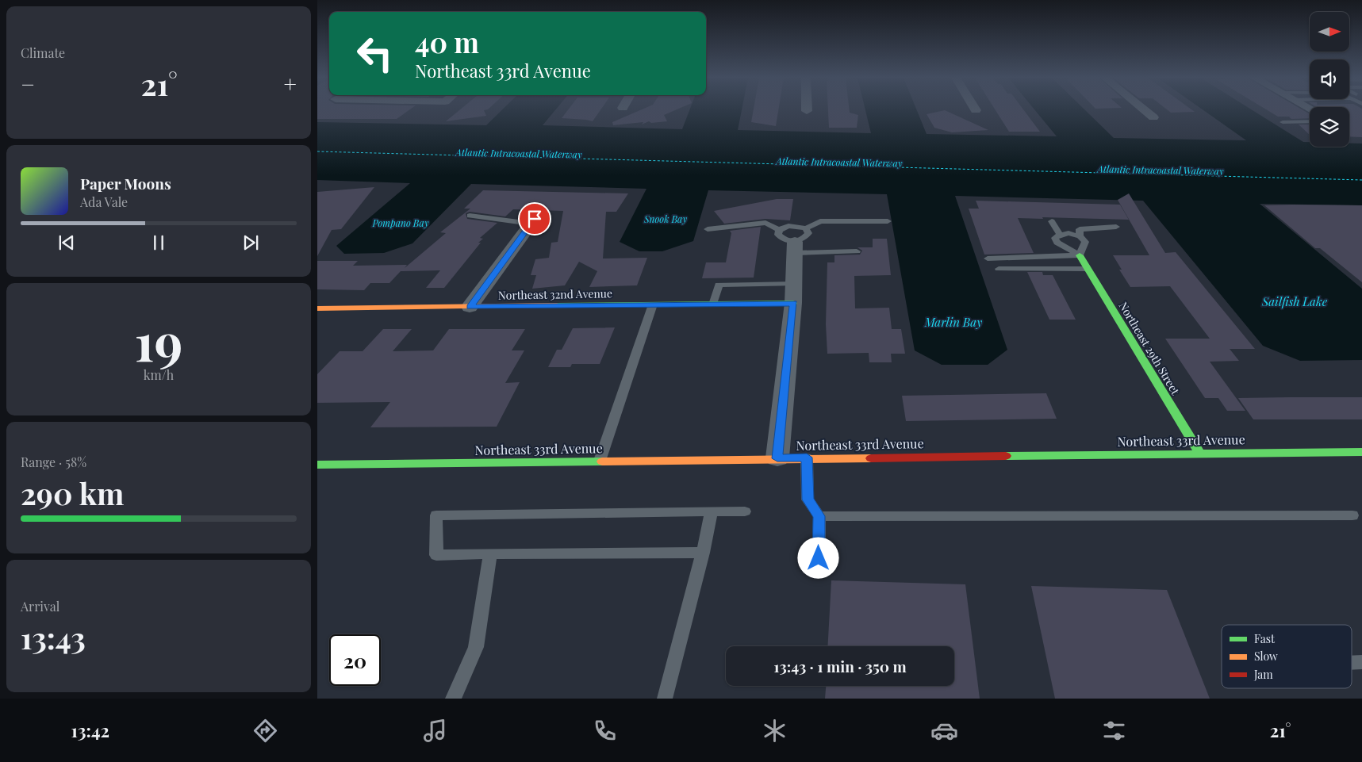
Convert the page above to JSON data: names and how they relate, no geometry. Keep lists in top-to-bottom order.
{
  "streets": {
    "street": ["Northeast 32nd Avenue", "Northeast 29th Street", "Northeast 33rd Avenue"]
  },
  "crossings": [
    ["Northeast 29th Street", "Northeast 33rd Avenue"]
  ],
  "water": [
    "Atlantic Intracoastal Waterway",
    "Snook Bay",
    "Pompano Bay",
    "Sailfish Lake",
    "Marlin Bay"
  ],
  "legend": ["Fast", "Slow", "Jam"],
  "north": "right",
  "page": {
    "tile": [
      "Climate",
      ["19", "km/h"],
      ["Range · 58%", "290 km"],
      ["Arrival", "13:43"]
    ],
    "turn": ["40 m", "Northeast 33rd Avenue"],
    "heat": ["−", "21°", "+"],
    "song": ["Paper Moons", "Ada Vale"],
    "limit": "20",
    "trip": "13:43 · 1 min · 350 m",
    "tabs": ["13:42", "21°"]
  }
}
